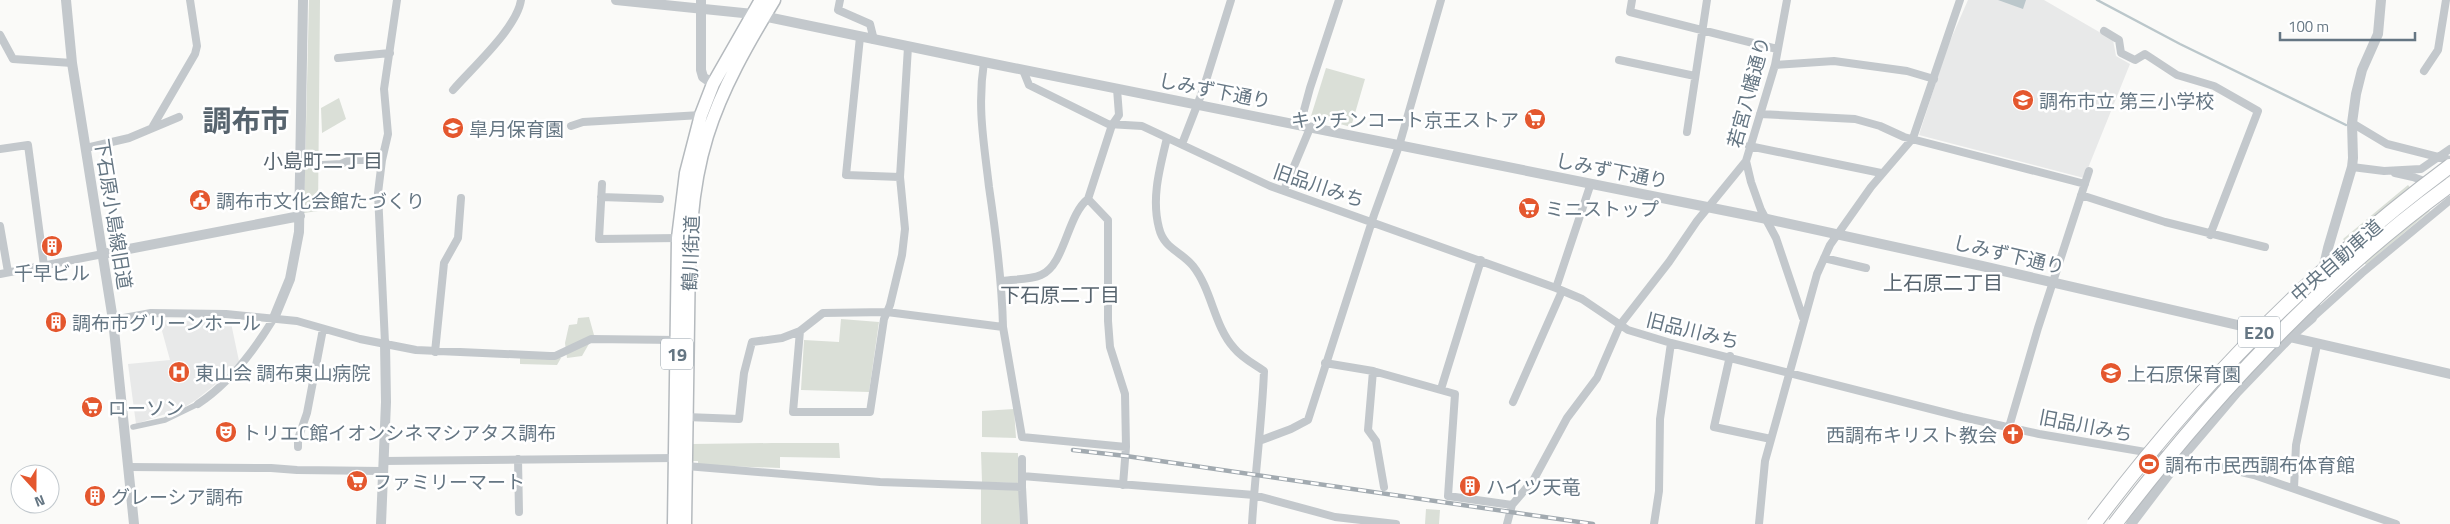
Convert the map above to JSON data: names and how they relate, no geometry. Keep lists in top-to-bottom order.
{
  "streets": {
    "highway": ["中央自動車道", "E20"],
    "main road": ["鶴川街道", "19"],
    "street": [
      "しみず下通り",
      "若宮八幡通り",
      "旧品川みち",
      "下石原小島線旧道"
    ]
  },
  "crossings": [
    ["しみず下通り", "若宮八幡通り"],
    ["しみず下通り", "旧品川みち"],
    ["しみず下通り", "鶴川街道"]
  ],
  "districts": [
    "調布市",
    "小島町二丁目",
    "上石原二丁目",
    "下石原二丁目"
  ],
  "places": {
    "school or university": ["調布市立 第三小学校", "皐月保育園", "上石原保育園"],
    "supermarket": [
      "キッチンコート京王ストア",
      "ミニストップ",
      "ローソン",
      "ファミリーマート"
    ],
    "public building": ["調布市文化会館たづくり"],
    "building": [
      "千早ビル",
      "調布市グリーンホール",
      "ハイツ天竜",
      "グレーシア調布"
    ],
    "hospital": ["東山会 調布東山病院"],
    "theatre": ["トリエC館イオンシネマシアタス調布"],
    "church": ["西調布キリスト教会"],
    "sports": ["調布市民西調布体育館"]
  },
  "scale_bar": "100 m",
  "north": "bottom"
}
